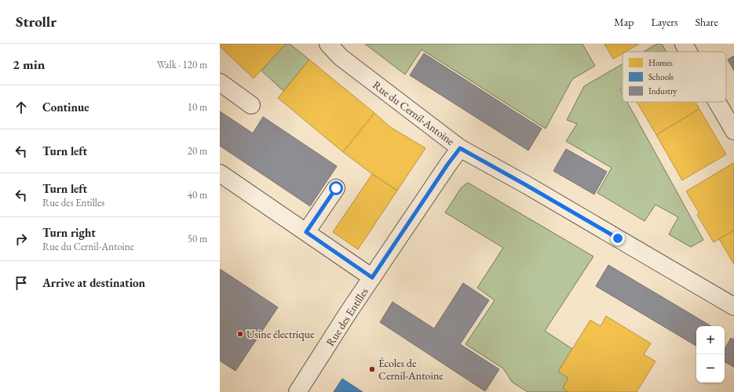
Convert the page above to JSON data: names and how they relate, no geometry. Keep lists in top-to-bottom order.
{
  "streets": {
    "street": ["Rue du Cernil-Antoine", "Rue des Entilles"]
  },
  "crossings": [
    ["Rue du Cernil-Antoine", "Rue des Entilles"]
  ],
  "places": ["Usine électrique", "Écoles de Cernil-Antoine"],
  "legend": ["Homes", "Schools", "Industry"],
  "page": {
    "header": "Strollr",
    "nav": ["Map", "Layers", "Share"],
    "heading": ["2 min", "Walk · 120 m"],
    "list": [
      ["Continue", "10 m"],
      ["Turn left", "20 m"],
      ["Turn left", "Rue des Entilles", "40 m"],
      ["Turn right", "Rue du Cernil-Antoine", "50 m"],
      "Arrive at destination"
    ],
    "map_buttons": ["+", "−"]
  }
}
